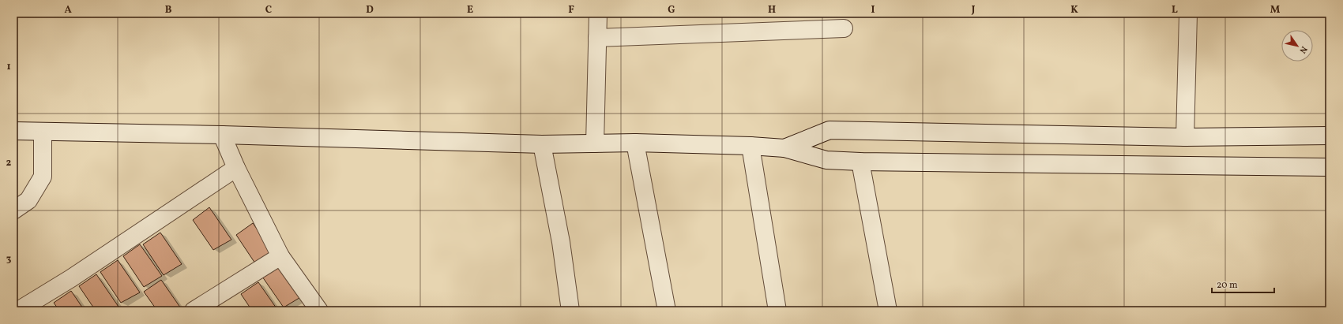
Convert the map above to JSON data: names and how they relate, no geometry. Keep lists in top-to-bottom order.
{
  "scale_bar": "20 m",
  "north": "bottom right",
  "grid": {
    "columns": [
      "A",
      "B",
      "C",
      "D",
      "E",
      "F",
      "G",
      "H",
      "I",
      "J",
      "K",
      "L",
      "M"
    ],
    "rows": ["1", "2", "3"]
  }
}
